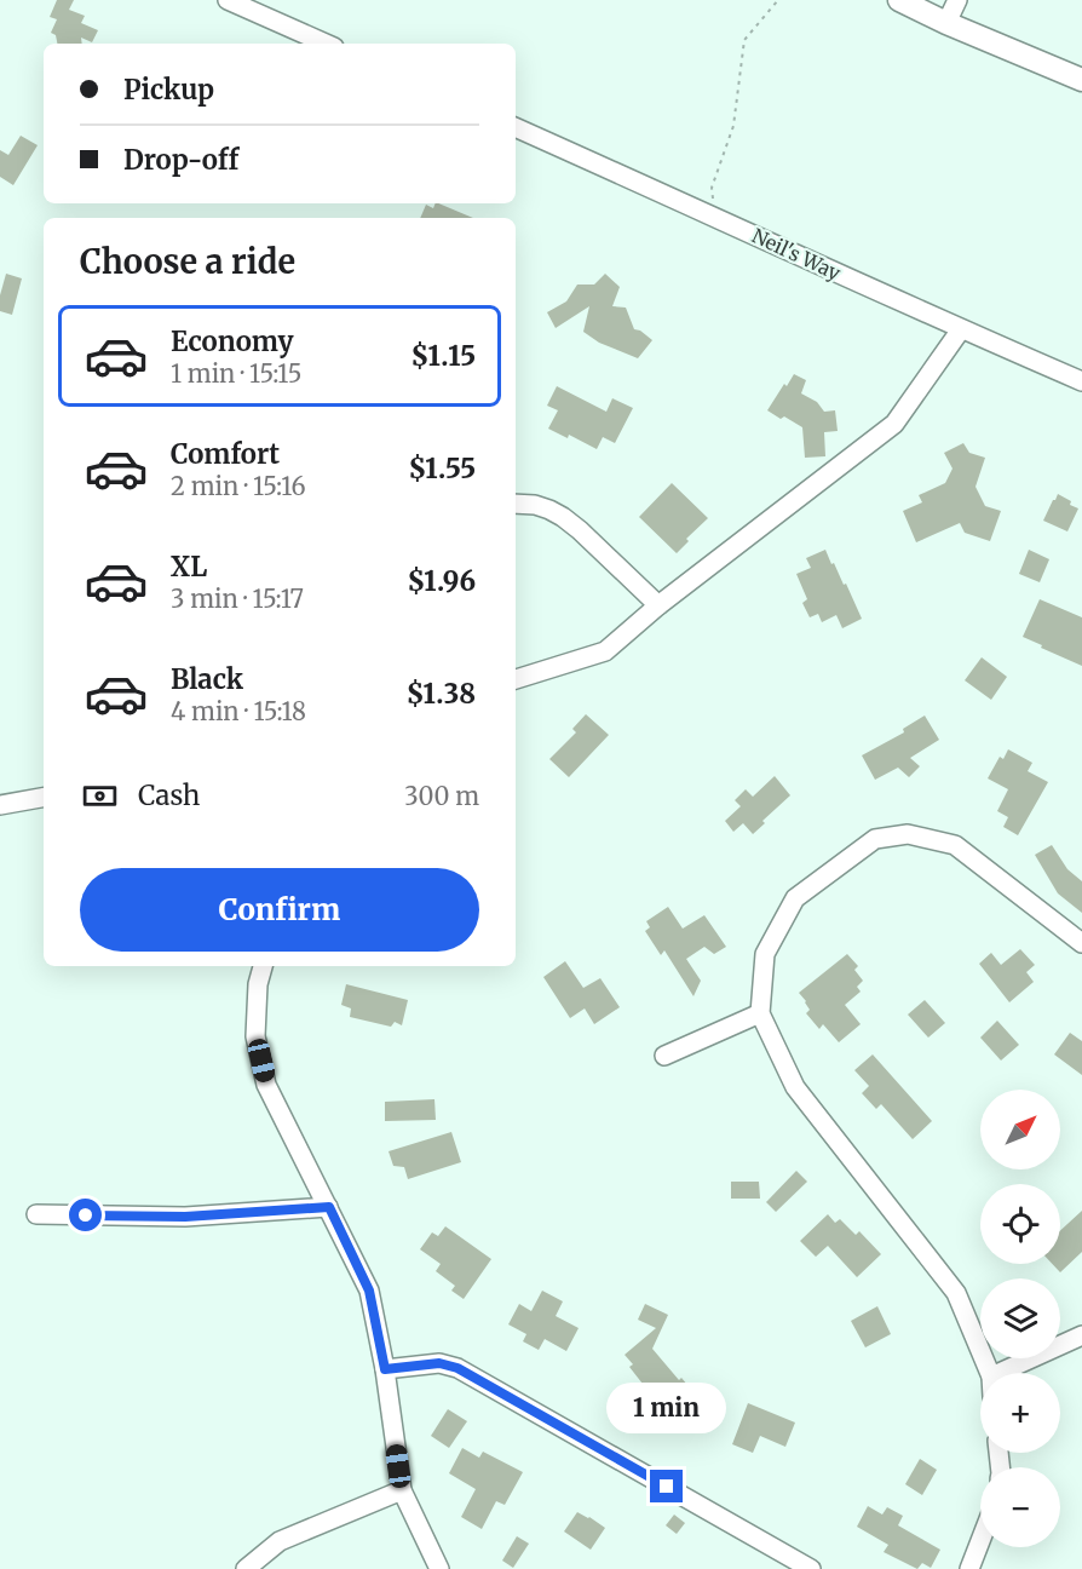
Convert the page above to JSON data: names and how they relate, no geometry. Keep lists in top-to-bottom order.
{
  "streets": {
    "street": ["Neil's Way"]
  },
  "north": "top right",
  "page": {
    "banner": ["Pickup", "Drop-off"],
    "heading": "Choose a ride",
    "list": [
      {
        "name": "Economy",
        "note": "1 min · 15:15",
        "value": "$1.15"
      },
      {
        "name": "Comfort",
        "note": "2 min · 15:16",
        "value": "$1.55"
      },
      {
        "name": "XL",
        "note": "3 min · 15:17",
        "value": "$1.96"
      },
      {
        "name": "Black",
        "note": "4 min · 15:18",
        "value": "$1.38"
      }
    ],
    "pay": ["Cash", "300 m"],
    "buttons": "Confirm",
    "map_buttons": ["+", "−"],
    "bubble": "1 min"
  }
}
